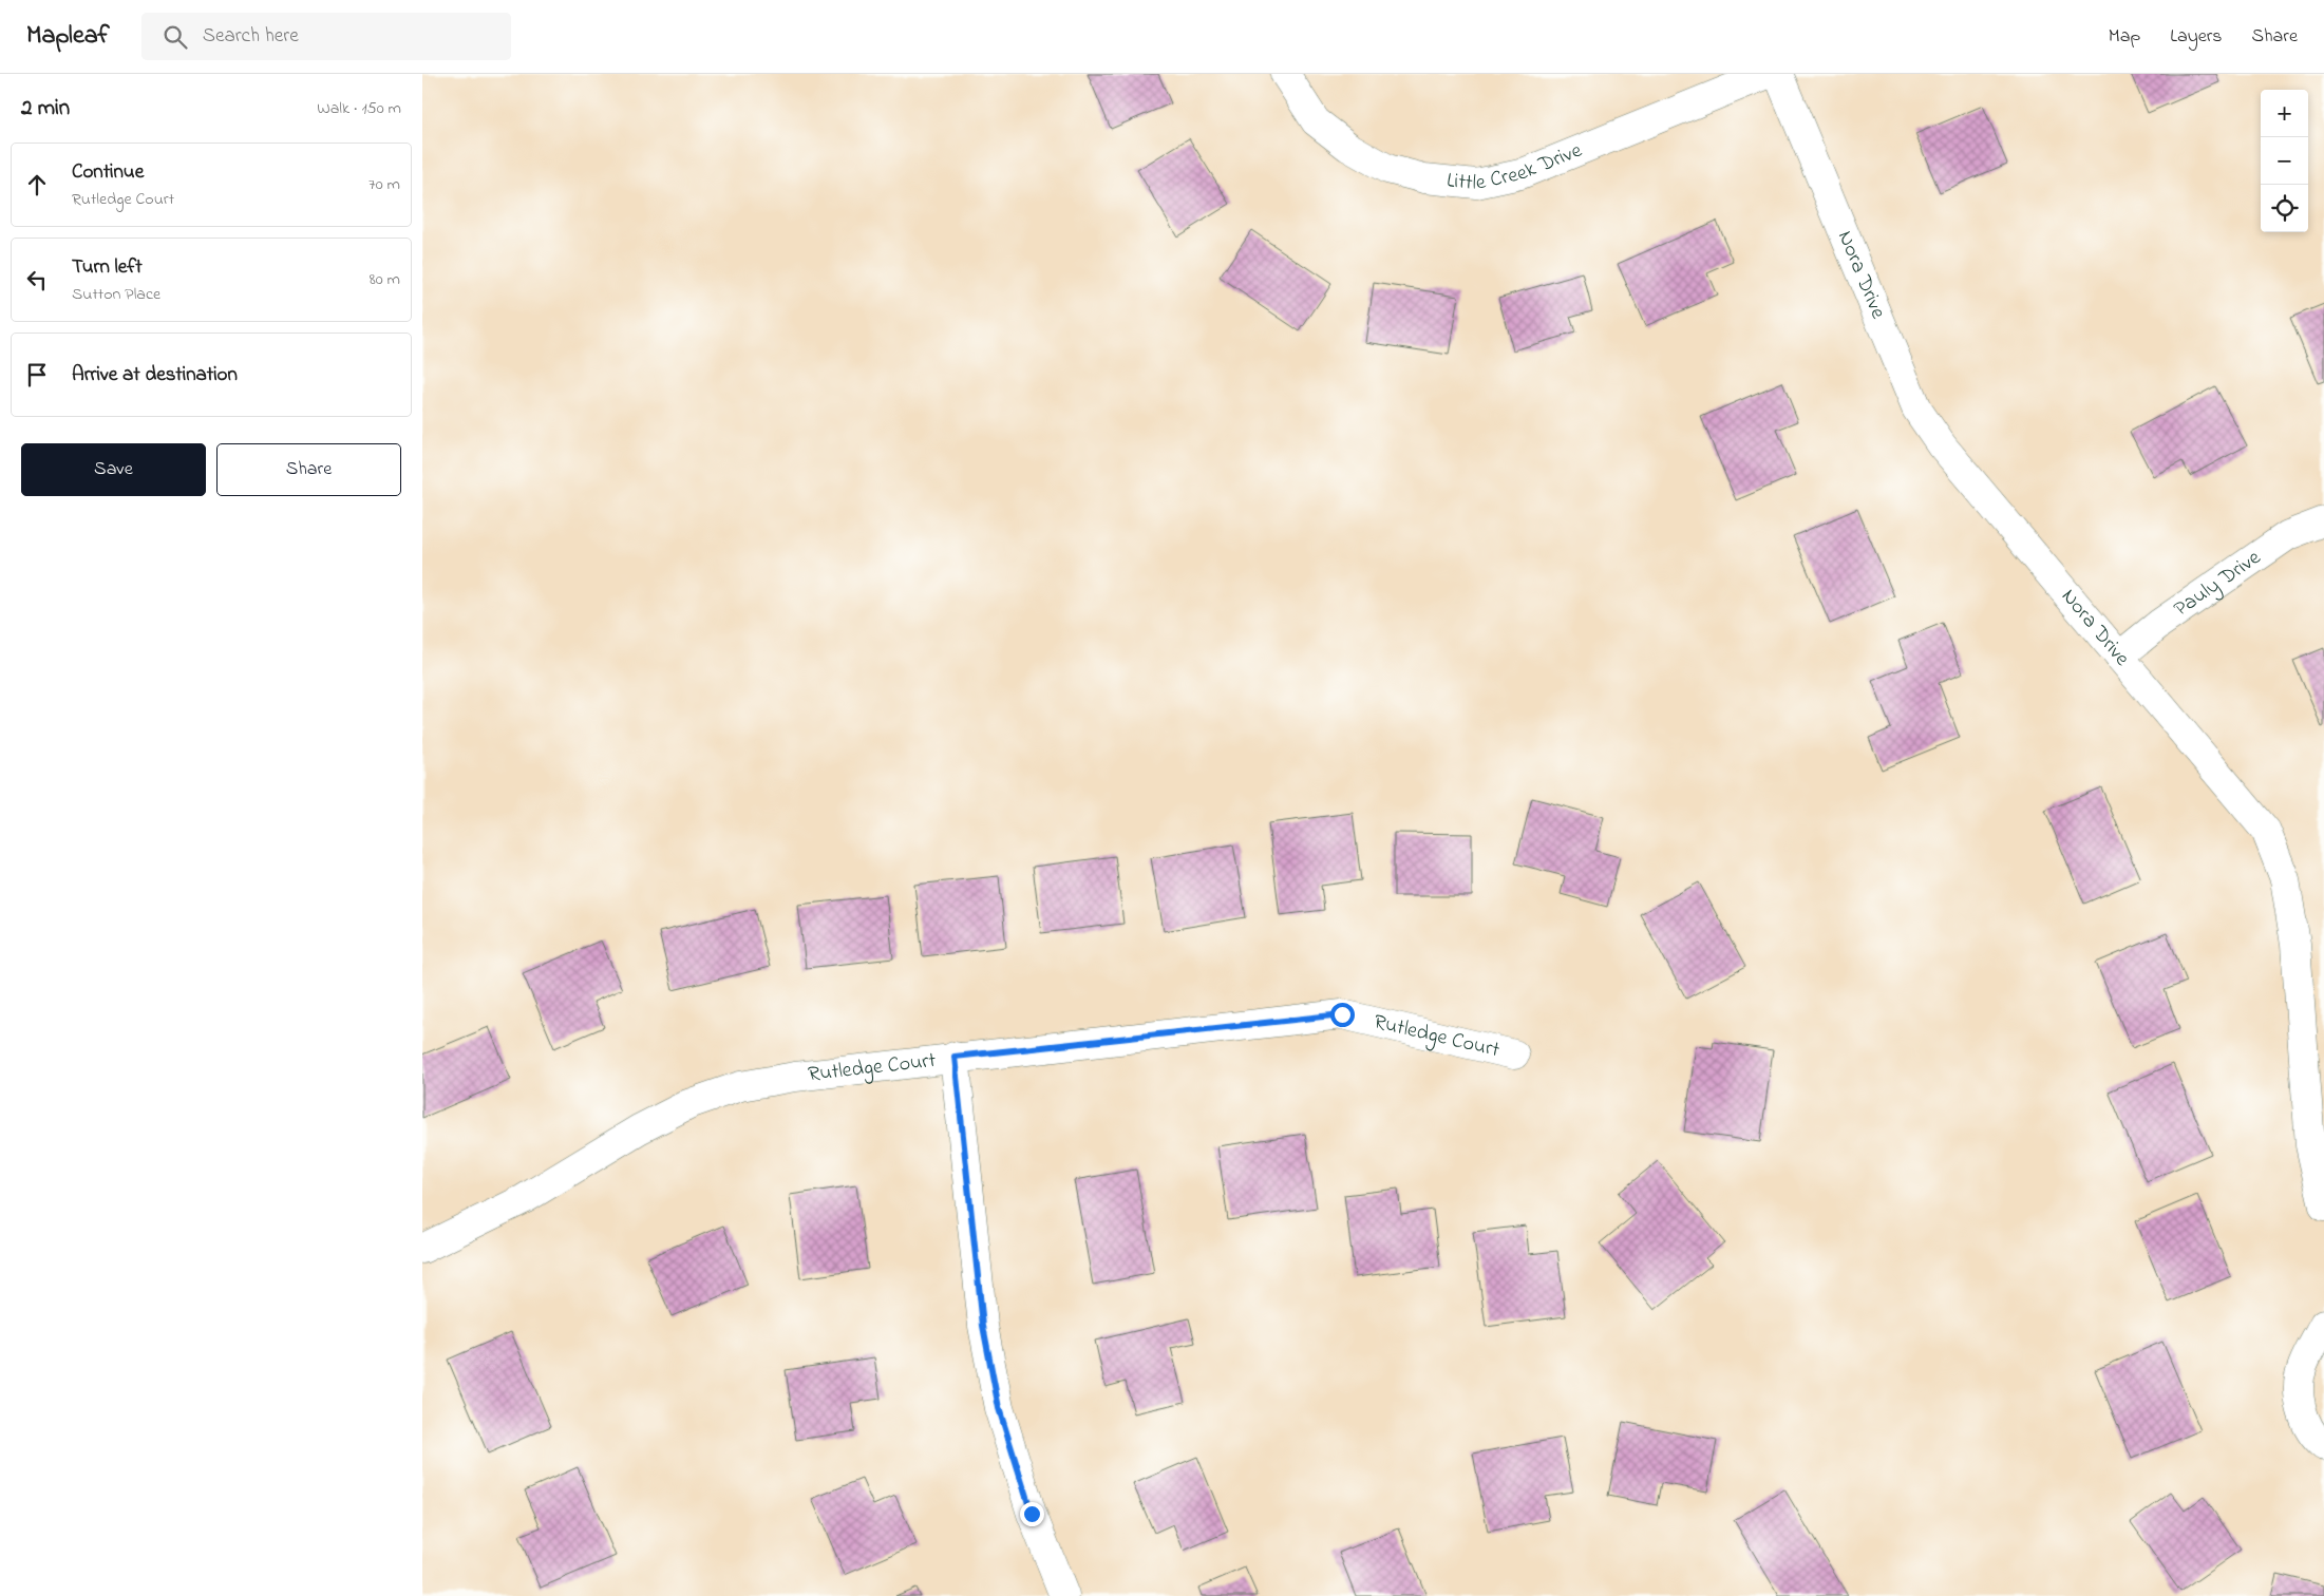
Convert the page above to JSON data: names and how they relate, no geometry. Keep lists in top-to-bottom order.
{
  "streets": {
    "street": [
      "Little Creek Drive",
      "Nora Drive",
      "Pauly Drive",
      "Rutledge Court"
    ]
  },
  "crossings": [
    ["Nora Drive", "Pauly Drive"]
  ],
  "page": {
    "header": "Mapleaf",
    "search": "Search here",
    "nav": ["Map", "Layers", "Share"],
    "heading": ["2 min", "Walk · 150 m"],
    "map_buttons": ["+", "−"],
    "list": [
      ["Continue", "Rutledge Court", "70 m"],
      ["Turn left", "Sutton Place", "80 m"],
      "Arrive at destination"
    ],
    "buttons": ["Save", "Share"]
  }
}
